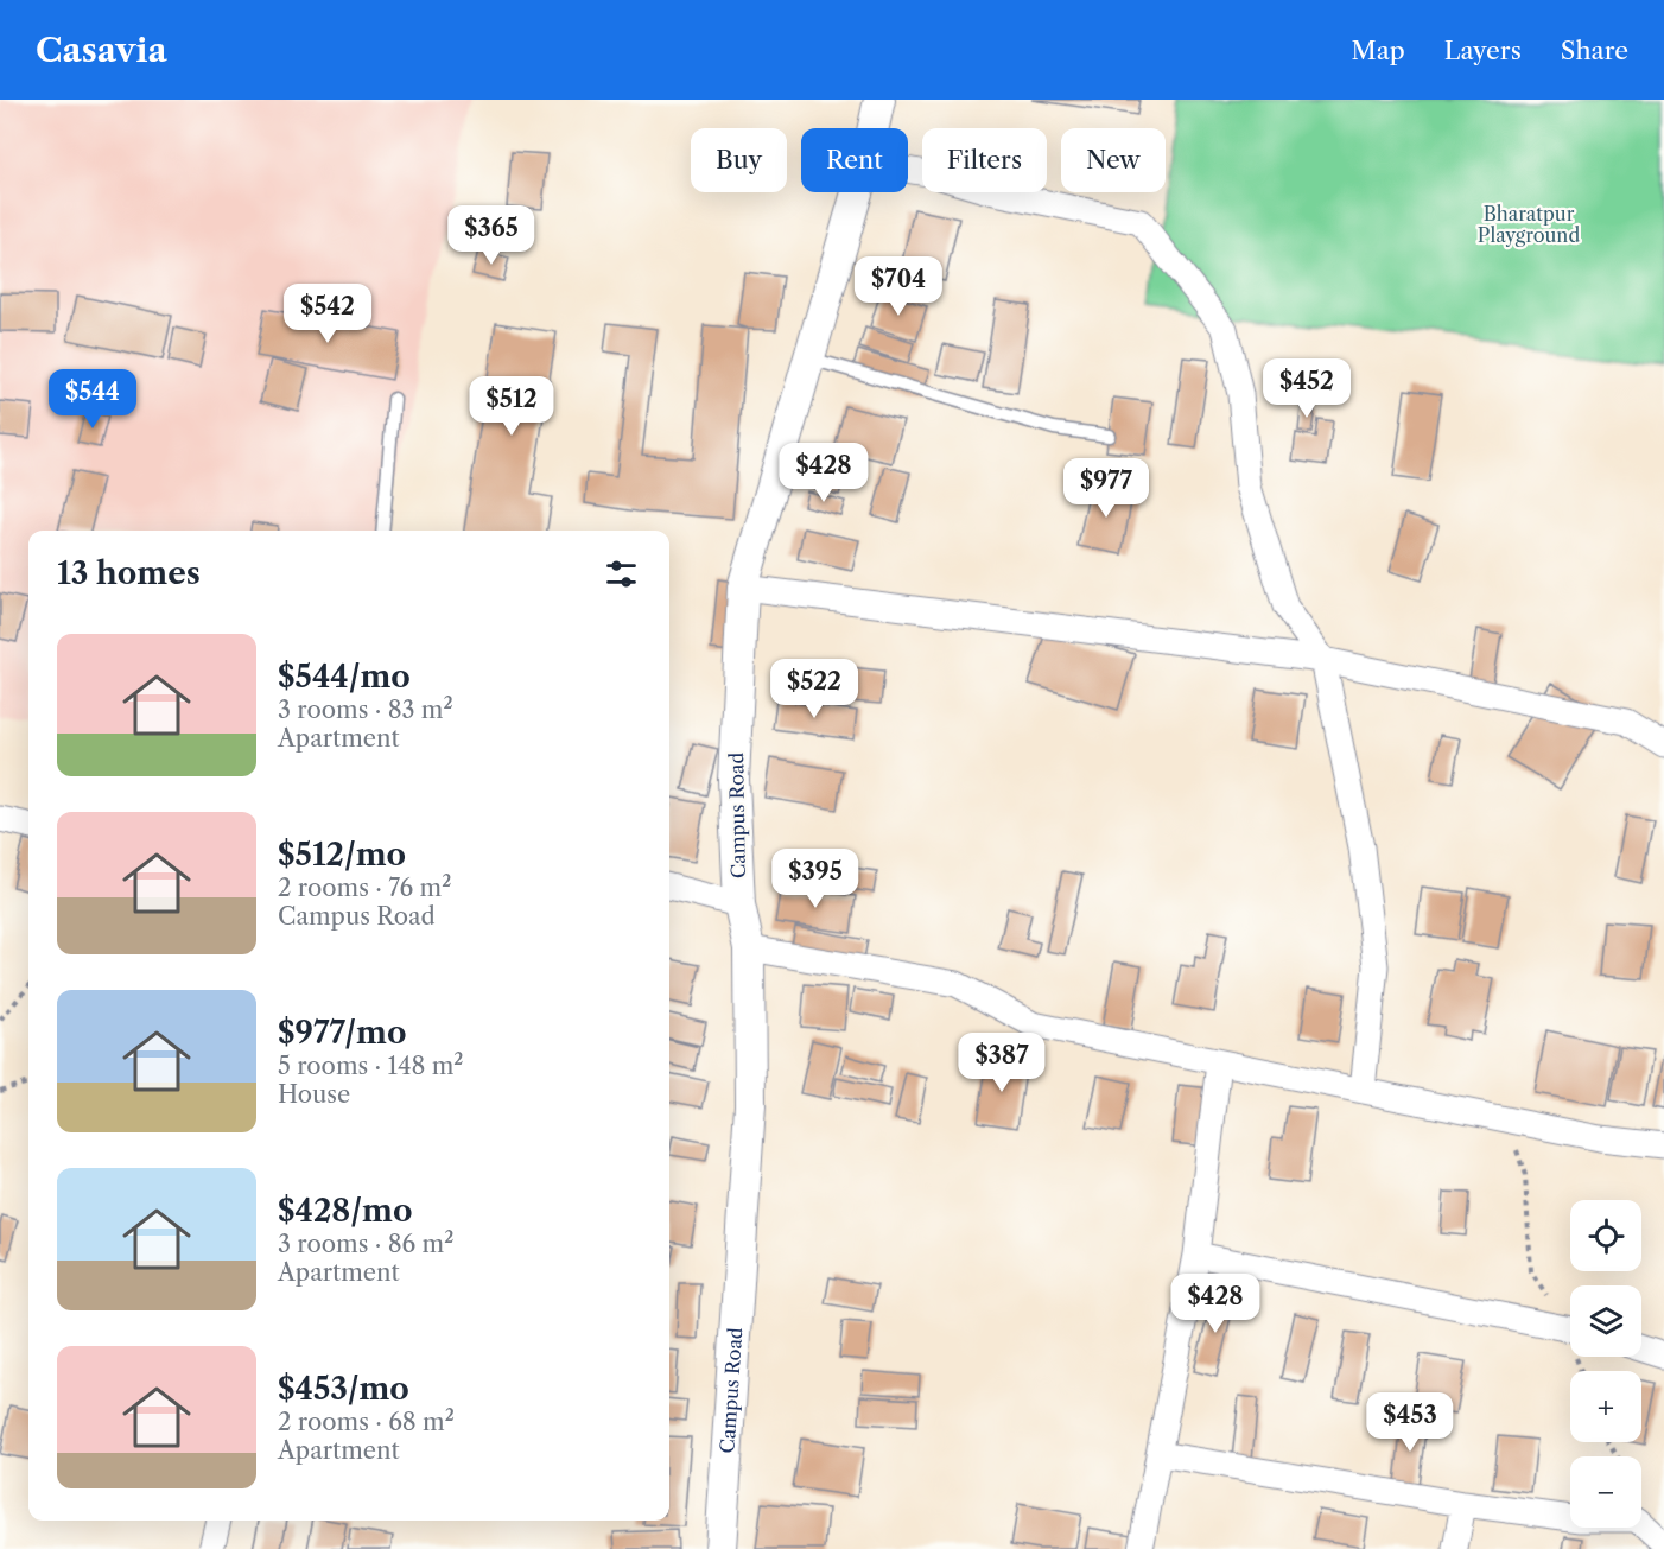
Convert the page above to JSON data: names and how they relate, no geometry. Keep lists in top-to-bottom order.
{
  "streets": {
    "street": ["Campus Road"]
  },
  "parks": ["Bharatpur Playground"],
  "page": {
    "header": "Casavia",
    "nav": ["Map", "Layers", "Share"],
    "chip": [
      "Buy",
      "Rent",
      "Filters",
      "New"
    ],
    "price": [
      "$365",
      "$704",
      "$542",
      "$452",
      "$544",
      "$512",
      "$428",
      "$977",
      "$522",
      "$395",
      "$387",
      "$428",
      "$453"
    ],
    "heading": "13 homes",
    "list": [
      {
        "name": "$544/mo",
        "note": "3 rooms · 83 m² · Apartment"
      },
      {
        "name": "$512/mo",
        "note": "2 rooms · 76 m² · Campus Road"
      },
      {
        "name": "$977/mo",
        "note": "5 rooms · 148 m² · House"
      },
      {
        "name": "$428/mo",
        "note": "3 rooms · 86 m² · Apartment"
      },
      {
        "name": "$453/mo",
        "note": "2 rooms · 68 m² · Apartment"
      }
    ],
    "map_buttons": ["+", "−"]
  }
}
